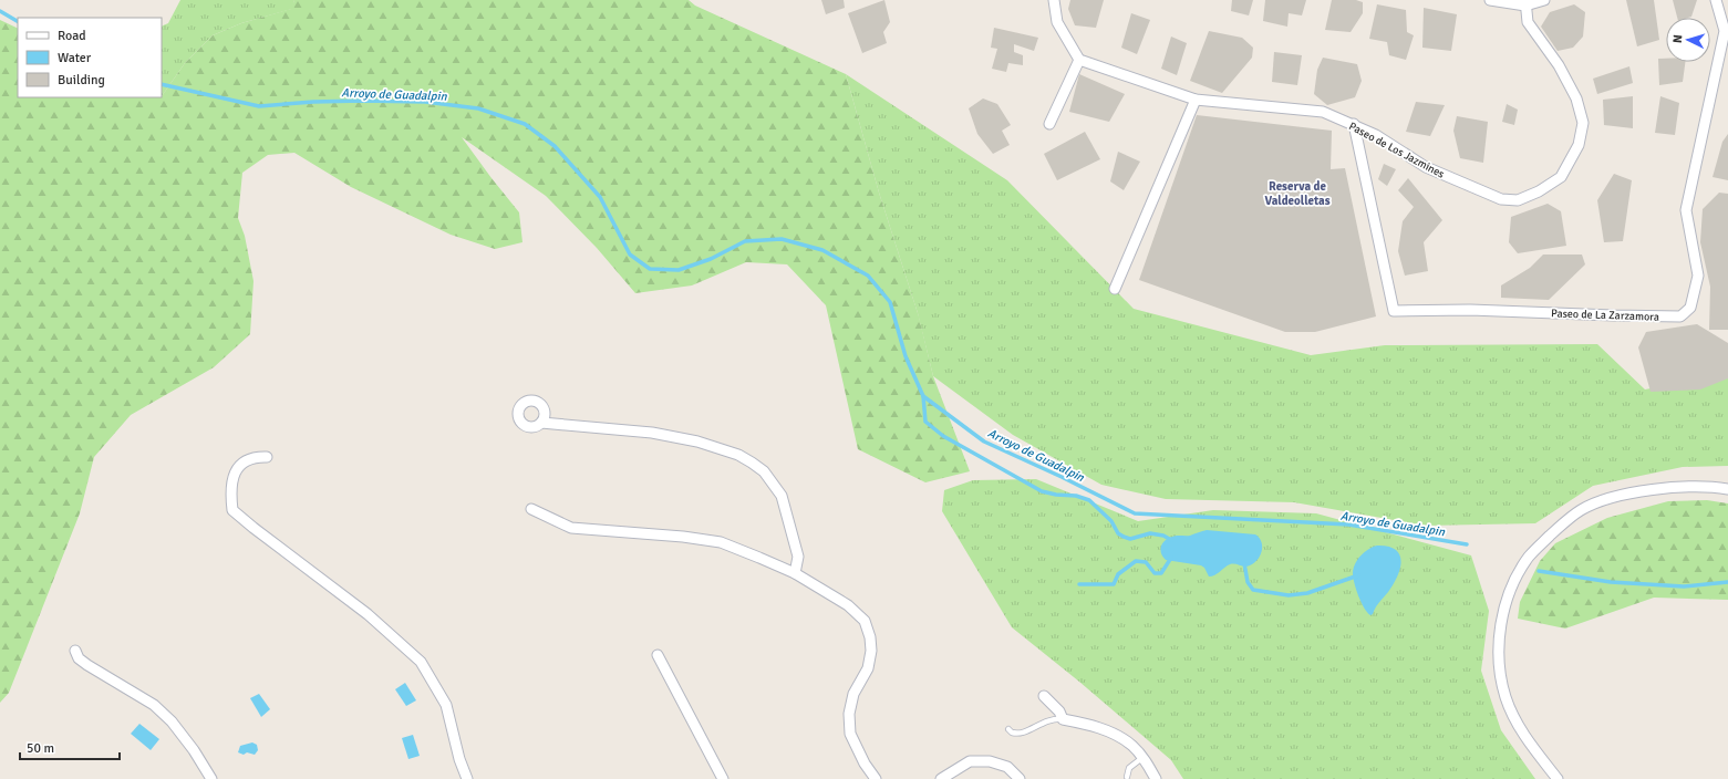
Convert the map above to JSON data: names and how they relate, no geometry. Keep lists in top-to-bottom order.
{
  "streets": {
    "street": ["Paseo de Los Jazmines", "Paseo de La Zarzamora"]
  },
  "crossings": [
    ["Paseo de Los Jazmines", "Paseo de La Zarzamora"]
  ],
  "districts": ["Reserva de Valdeolletas"],
  "water": ["Arroyo de Guadalpin"],
  "legend": ["Road", "Water", "Building"],
  "scale_bar": "50 m",
  "north": "left"
}
